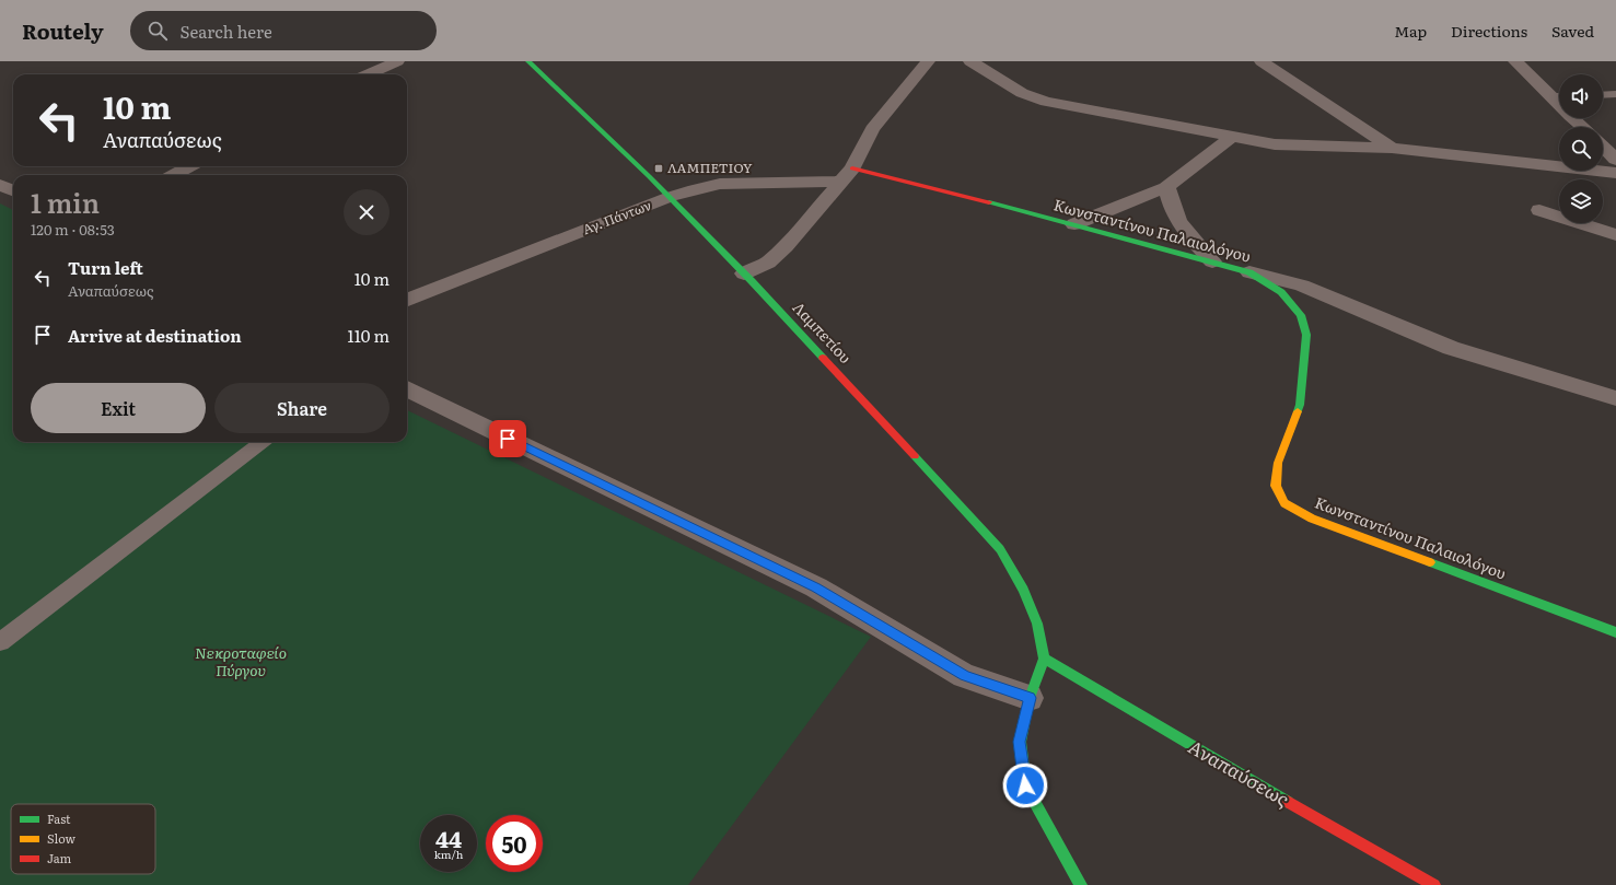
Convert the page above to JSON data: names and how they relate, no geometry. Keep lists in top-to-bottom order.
{
  "streets": {
    "main road": ["Κωνσταντίνου Παλαιολόγου", "Λαμπετίου", "Αναπαύσεως"],
    "street": ["Αγ. Πάντων"]
  },
  "crossings": [
    ["Αγ. Πάντων", "Κωνσταντίνου Παλαιολόγου"],
    ["Αγ. Πάντων", "Λαμπετίου"],
    ["Λαμπετίου", "Αναπαύσεως"]
  ],
  "parks": ["Νεκροταφείο Πύργου"],
  "places": {
    "transit": ["ΛΑΜΠΕΤΙΟΥ"]
  },
  "legend": ["Fast", "Slow", "Jam"],
  "page": {
    "header": "Routely",
    "search": "Search here",
    "nav": ["Map", "Directions", "Saved"],
    "turn": ["10 m", "Αναπαύσεως"],
    "heading": ["1 min", "120 m · 08:53"],
    "list": [
      {
        "name": "Turn left",
        "note": "Αναπαύσεως",
        "value": "10 m"
      },
      {
        "name": "Arrive at destination",
        "value": "110 m"
      }
    ],
    "buttons": ["Exit", "Share"],
    "speed": "44 km/h",
    "limit": "50"
  }
}
